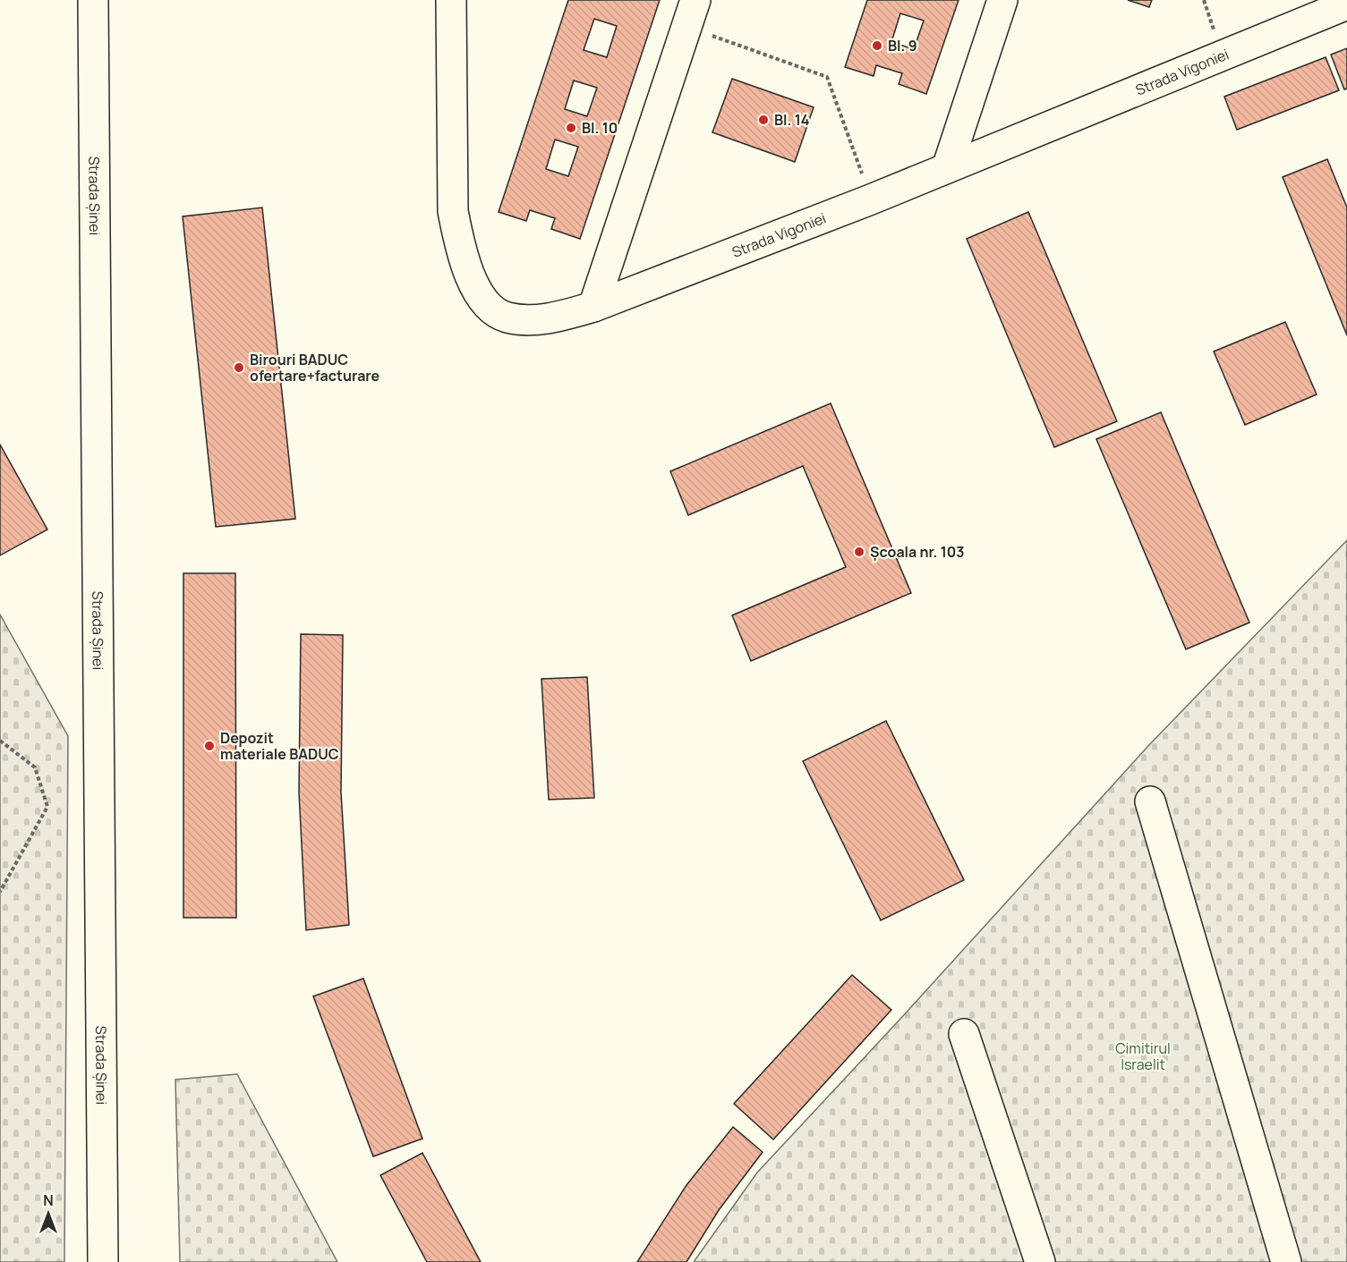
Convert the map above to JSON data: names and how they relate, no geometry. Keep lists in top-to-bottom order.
{
  "streets": {
    "street": ["Strada Vigoniei", "Strada Șinei"]
  },
  "parks": ["Cimitirul Israelit"],
  "places": [
    "Bl. 9",
    "Bl. 14",
    "Bl. 10",
    "Birouri BADUC ofertare+facturare",
    "Școala nr. 103",
    "Depozit materiale BADUC"
  ],
  "north": "top"
}
